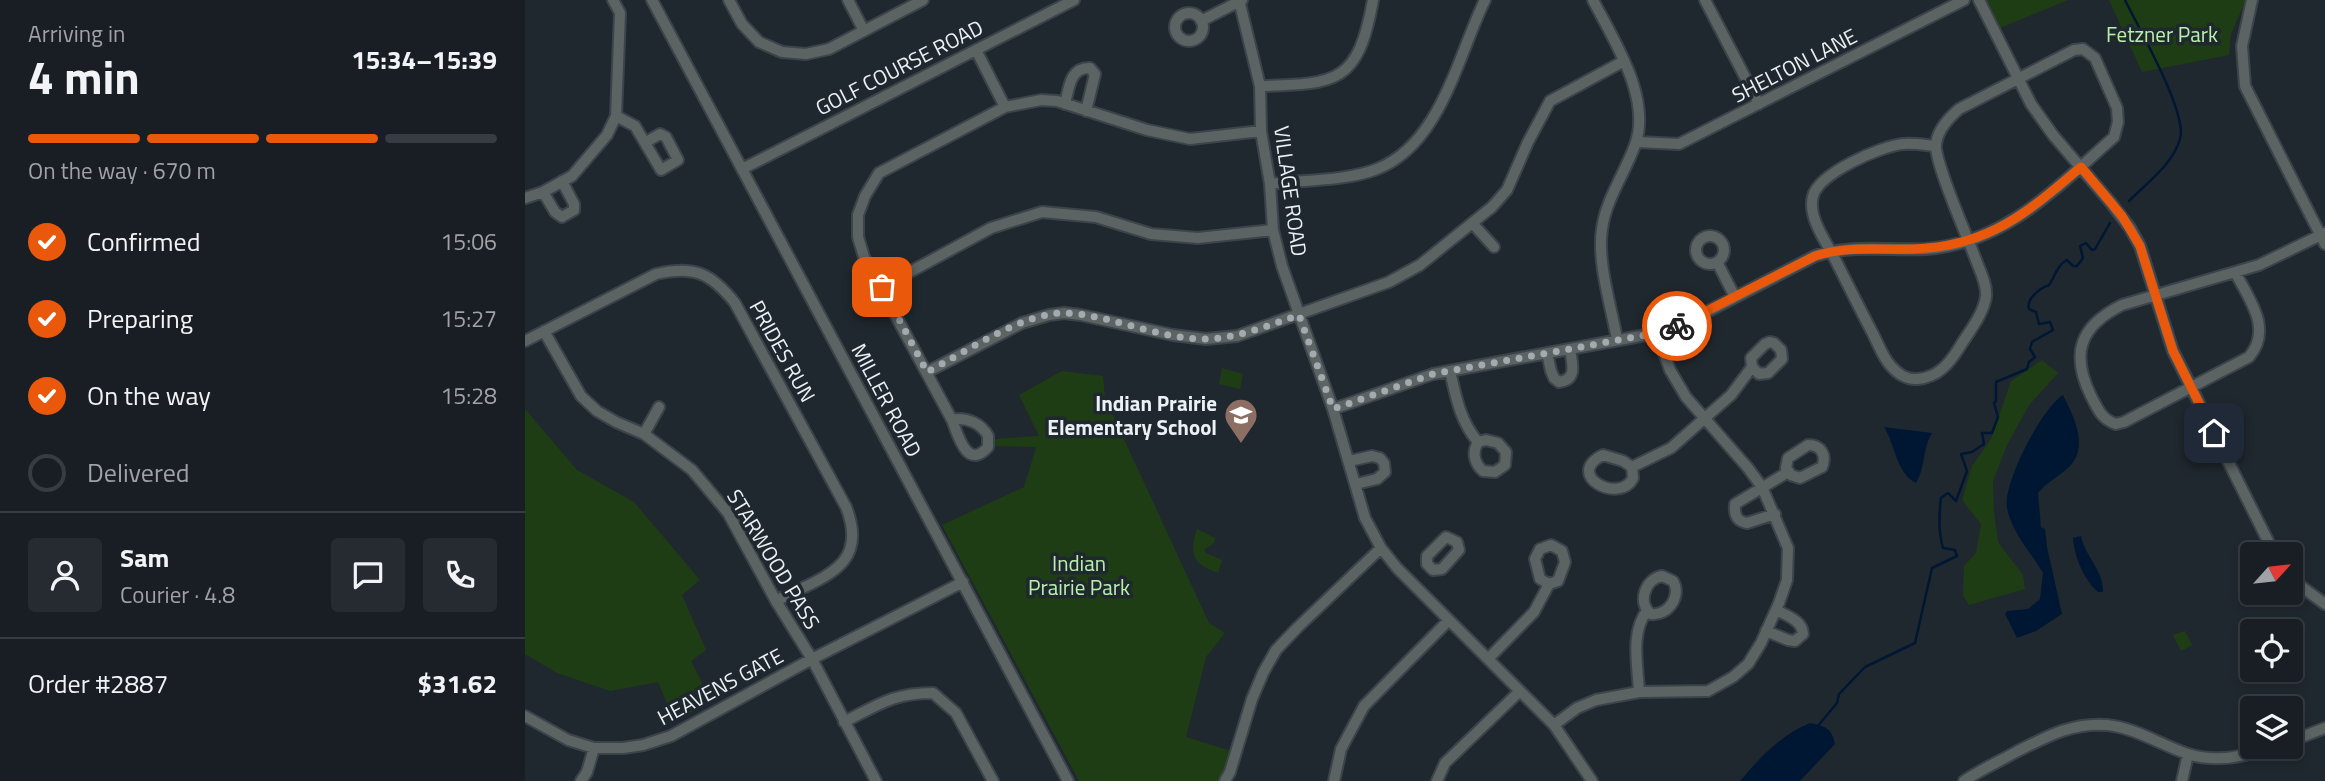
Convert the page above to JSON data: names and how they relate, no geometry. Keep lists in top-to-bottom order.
{
  "streets": {
    "street": [
      "SHELTON LANE",
      "GOLF COURSE ROAD",
      "VILLAGE ROAD",
      "PRIDES RUN",
      "MILLER ROAD",
      "STARWOOD PASS",
      "HEAVENS GATE"
    ]
  },
  "crossings": [
    ["GOLF COURSE ROAD", "MILLER ROAD"],
    ["PRIDES RUN", "STARWOOD PASS"],
    ["MILLER ROAD", "HEAVENS GATE"],
    ["STARWOOD PASS", "HEAVENS GATE"]
  ],
  "parks": ["Fetzner Park", "Indian Prairie Park"],
  "places": {
    "school or university": ["Indian Prairie Elementary School"]
  },
  "north": "top right",
  "page": {
    "heading": ["4 min", "Arriving in", "15:34–15:39"],
    "panel": [
      "Sam",
      "Courier · 4.8",
      "Order #2887",
      "$31.62"
    ],
    "bar": "On the way · 670 m",
    "list": [
      ["Confirmed", "15:06"],
      ["Preparing", "15:27"],
      ["On the way", "15:28"],
      "Delivered"
    ]
  }
}
